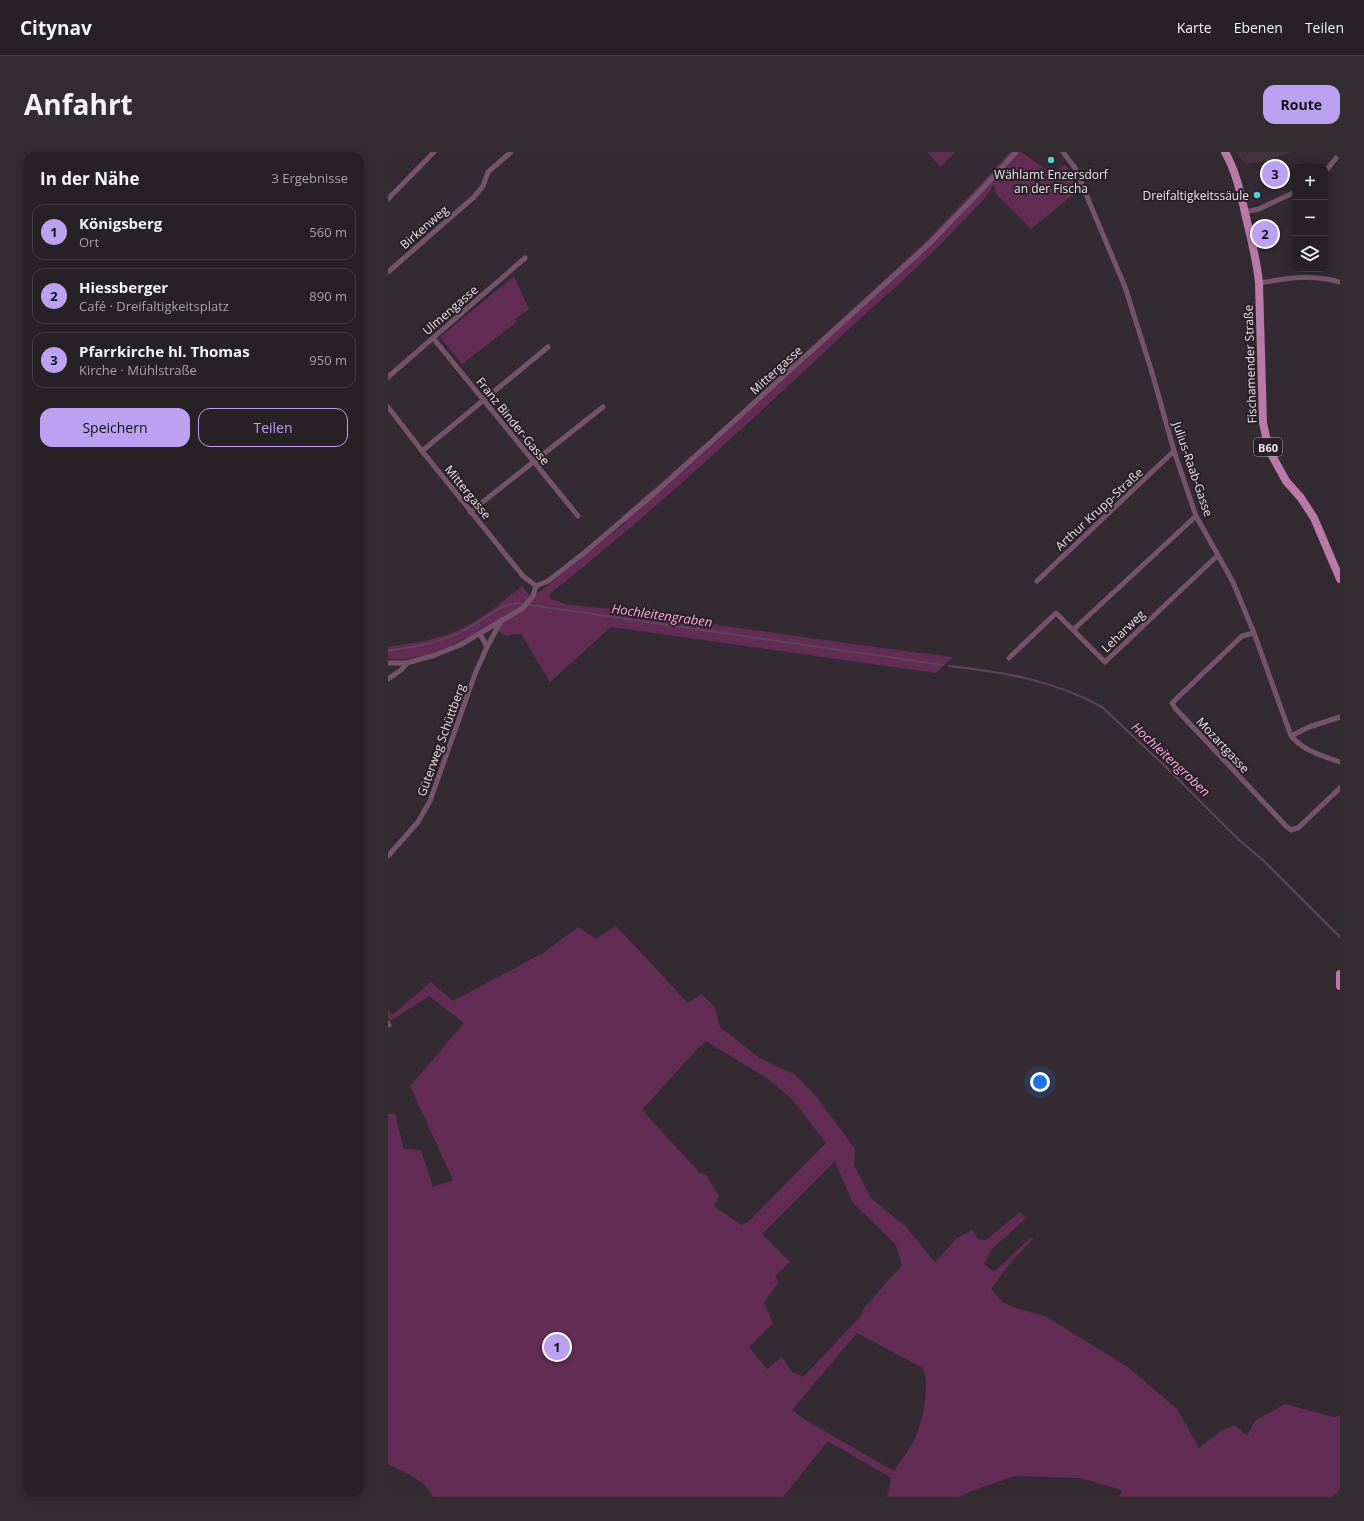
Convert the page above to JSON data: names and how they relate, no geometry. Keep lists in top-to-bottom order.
{
  "streets": {
    "main road": ["Fischamender Straße", "B60"],
    "street": [
      "Birkenweg",
      "Ulmengasse",
      "Mittergasse",
      "Franz Binder-Gasse",
      "Julius-Raab-Gasse",
      "Arthur Krupp-Straße",
      "Leharweg",
      "Güterweg Schüttberg",
      "Mozartgasse"
    ]
  },
  "crossings": [
    ["Ulmengasse", "Franz Binder-Gasse"],
    ["Fischamender Straße", "B60"],
    ["Julius-Raab-Gasse", "Arthur Krupp-Straße"],
    ["Julius-Raab-Gasse", "Leharweg"],
    ["Julius-Raab-Gasse", "Mozartgasse"]
  ],
  "water": ["Hochleitengraben"],
  "places": ["Wählamt Enzersdorf an der Fischa", "Dreifaltigkeitssäule"],
  "page": {
    "header": "Citynav",
    "nav": ["Karte", "Ebenen", "Teilen"],
    "title": "Anfahrt",
    "buttons": [
      "Route",
      ["Speichern", "Teilen"]
    ],
    "heading": ["In der Nähe", "3 Ergebnisse"],
    "pins": ["3", "2", "1"],
    "map_buttons": ["+", "−"],
    "list": [
      {
        "mark": "1",
        "name": "Königsberg",
        "note": "Ort",
        "value": "560 m"
      },
      {
        "mark": "2",
        "name": "Hiessberger",
        "note": "Café · Dreifaltigkeitsplatz",
        "value": "890 m"
      },
      {
        "mark": "3",
        "name": "Pfarrkirche hl. Thomas",
        "note": "Kirche · Mühlstraße",
        "value": "950 m"
      }
    ]
  }
}
